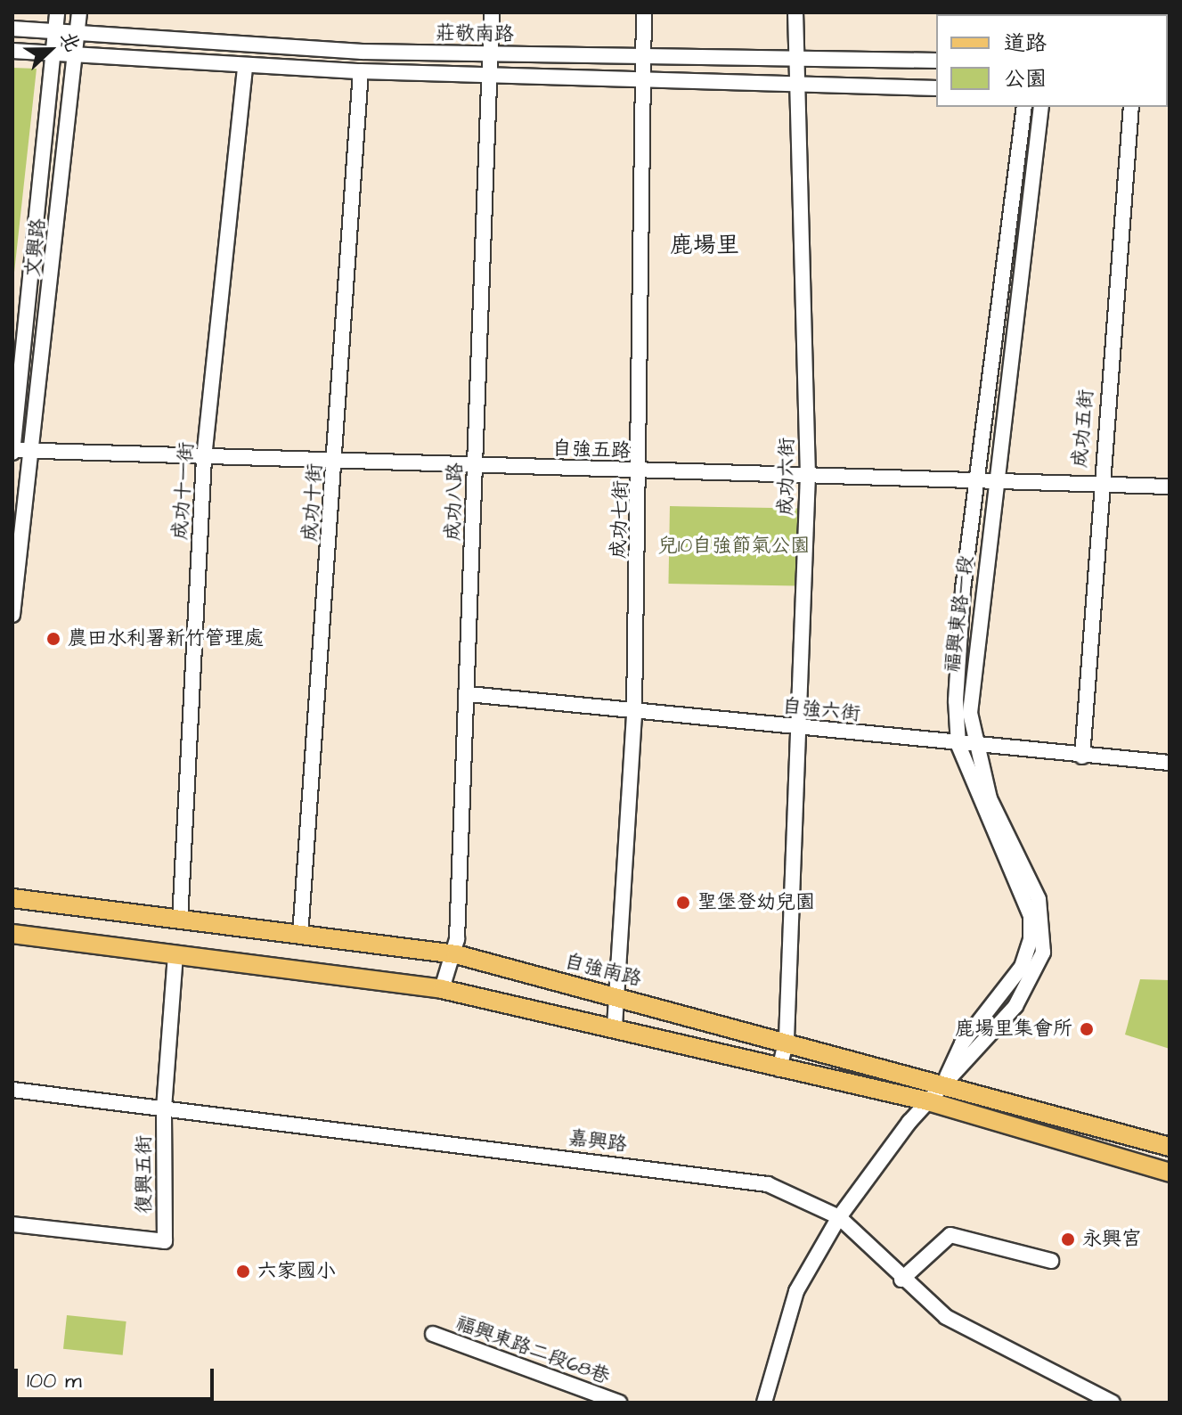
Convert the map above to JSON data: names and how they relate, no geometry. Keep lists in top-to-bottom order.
{
  "streets": {
    "main road": ["自強南路"],
    "street": [
      "莊敬南路",
      "文興路",
      "成功五街",
      "自強五路",
      "成功六街",
      "成功十一街",
      "成功八路",
      "成功十街",
      "成功七街",
      "福興東路一段",
      "自強六街",
      "嘉興路",
      "復興五街",
      "福興東路二段68巷"
    ]
  },
  "crossings": [
    ["莊敬南路", "文興路"],
    ["莊敬南路", "成功六街"],
    ["莊敬南路", "成功十一街"],
    ["莊敬南路", "成功八路"],
    ["莊敬南路", "成功十街"],
    ["莊敬南路", "成功七街"],
    ["文興路", "自強五路"],
    ["成功五街", "自強五路"],
    ["成功五街", "自強六街"],
    ["自強五路", "成功六街"],
    ["自強五路", "成功十一街"],
    ["自強五路", "成功八路"],
    ["自強五路", "成功十街"],
    ["自強五路", "成功七街"],
    ["自強五路", "福興東路一段"],
    ["成功六街", "自強六街"],
    ["成功六街", "自強南路"],
    ["成功十一街", "自強南路"],
    ["成功八路", "自強六街"],
    ["成功八路", "自強南路"],
    ["成功十街", "自強南路"],
    ["成功七街", "自強六街"],
    ["成功七街", "自強南路"],
    ["福興東路一段", "自強六街"],
    ["福興東路一段", "自強南路"],
    ["福興東路一段", "嘉興路"],
    ["嘉興路", "復興五街"]
  ],
  "districts": ["鹿場里"],
  "parks": ["兒10自強節氣公園"],
  "places": [
    "農田水利署新竹管理處",
    "聖堡登幼兒園",
    "鹿場里集會所",
    "永興宮",
    "六家國小"
  ],
  "legend": ["道路", "公園"],
  "scale_bar": "100 m",
  "north": "right"
}
